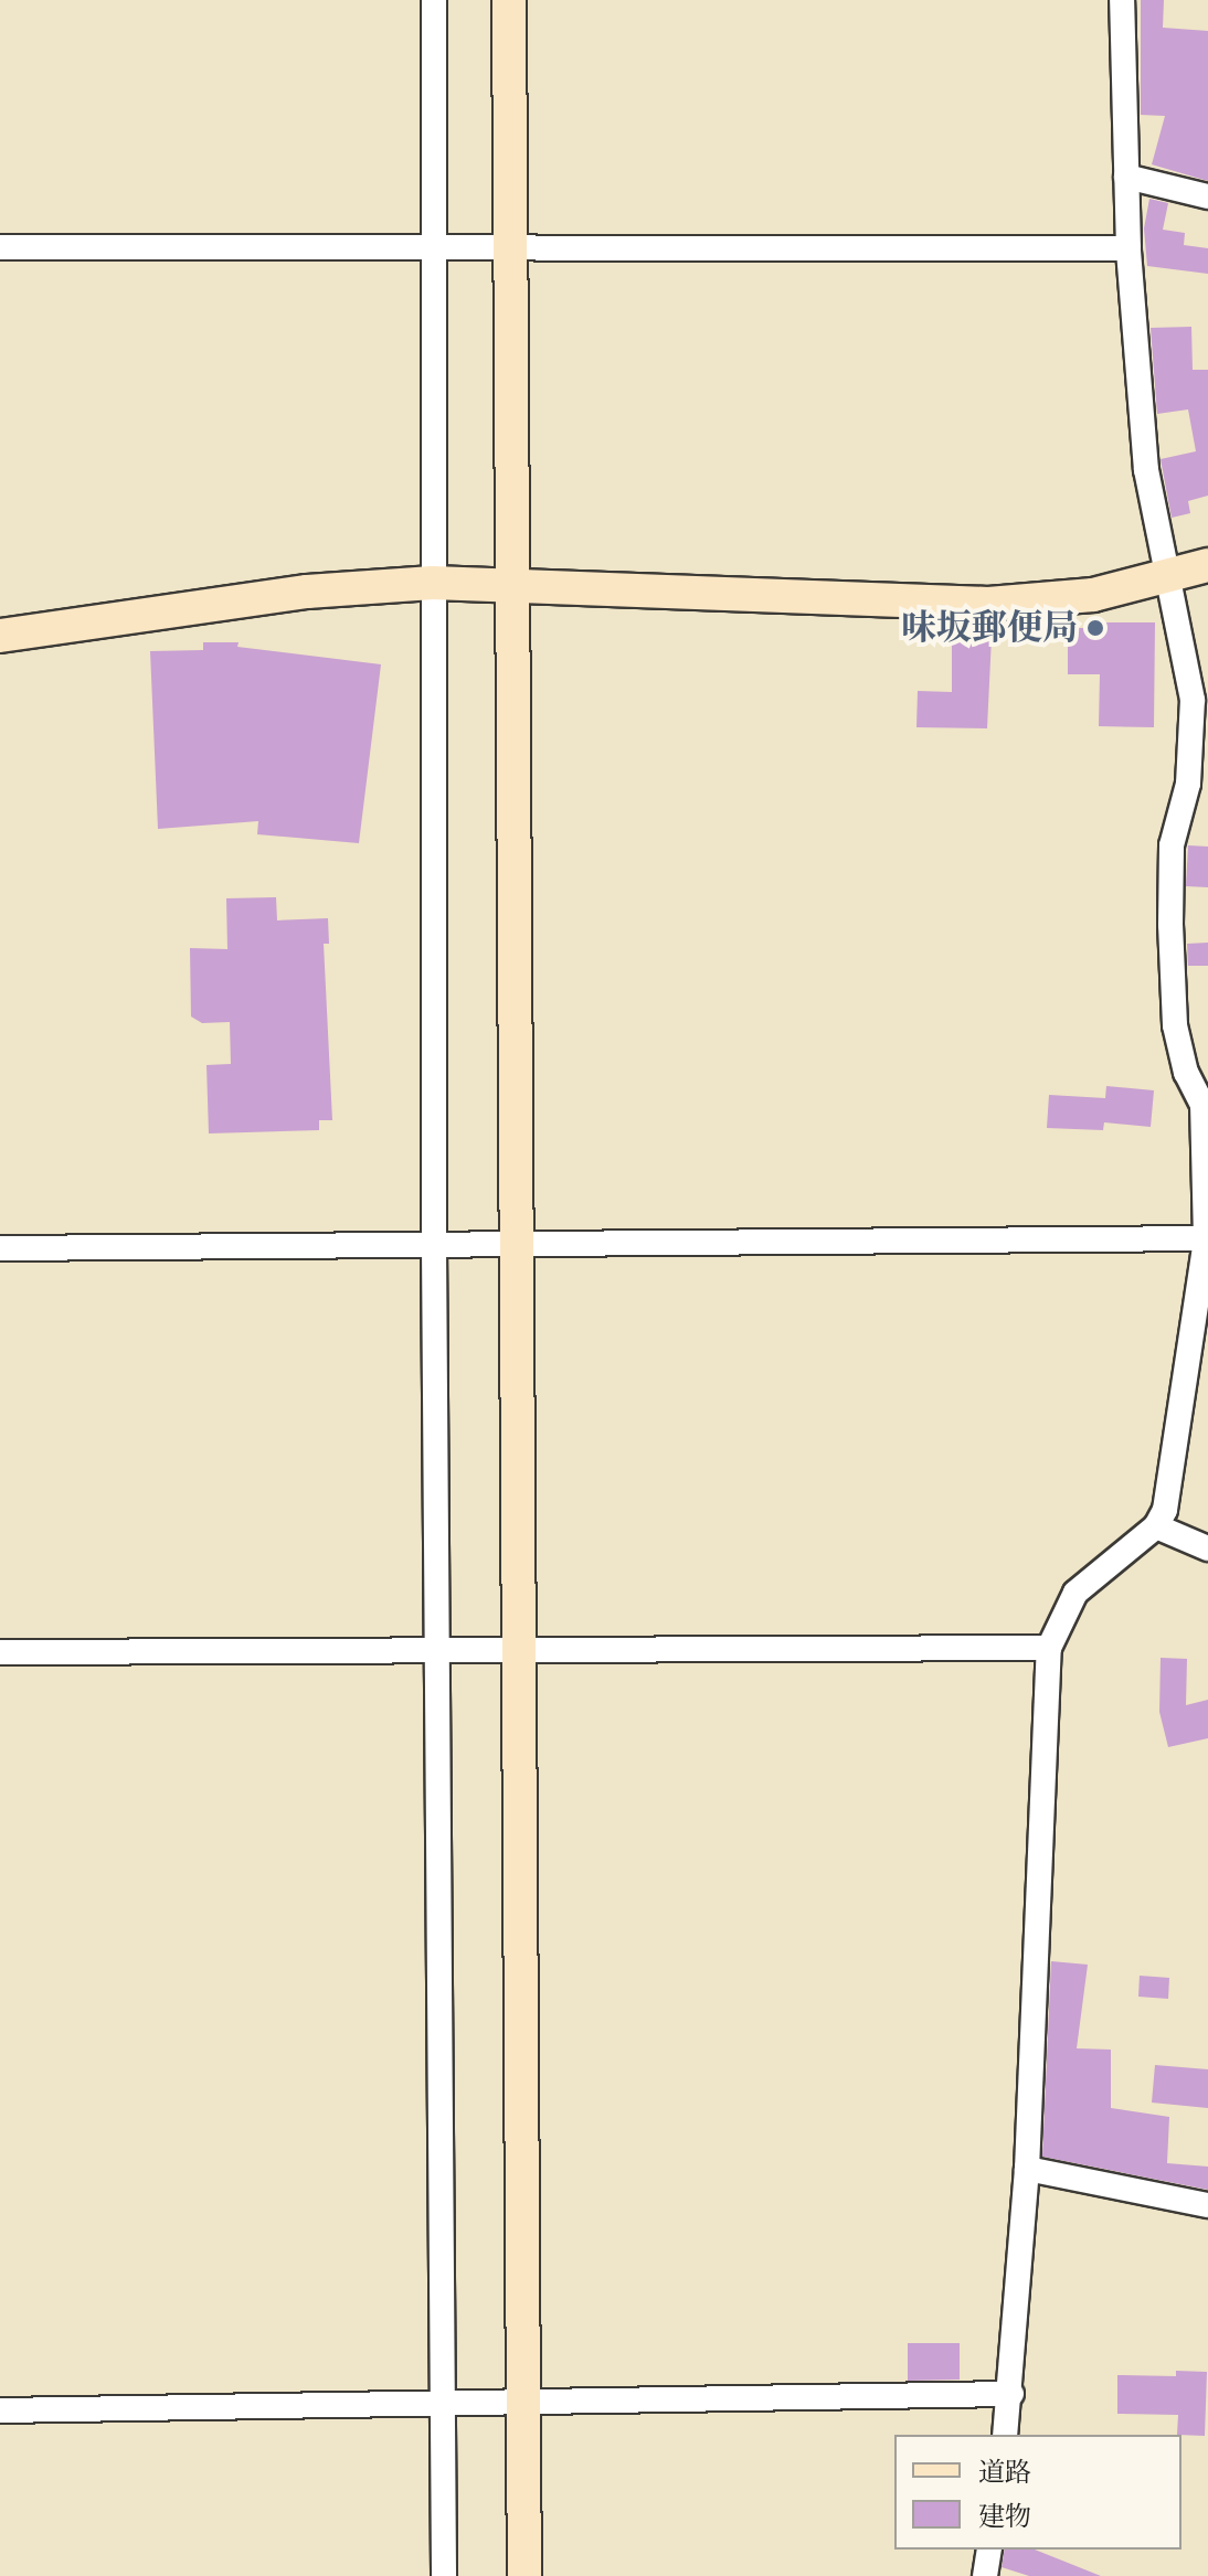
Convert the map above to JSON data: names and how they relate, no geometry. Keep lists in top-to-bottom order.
{
  "places": ["味坂郵便局"],
  "legend": ["道路", "建物"]
}
